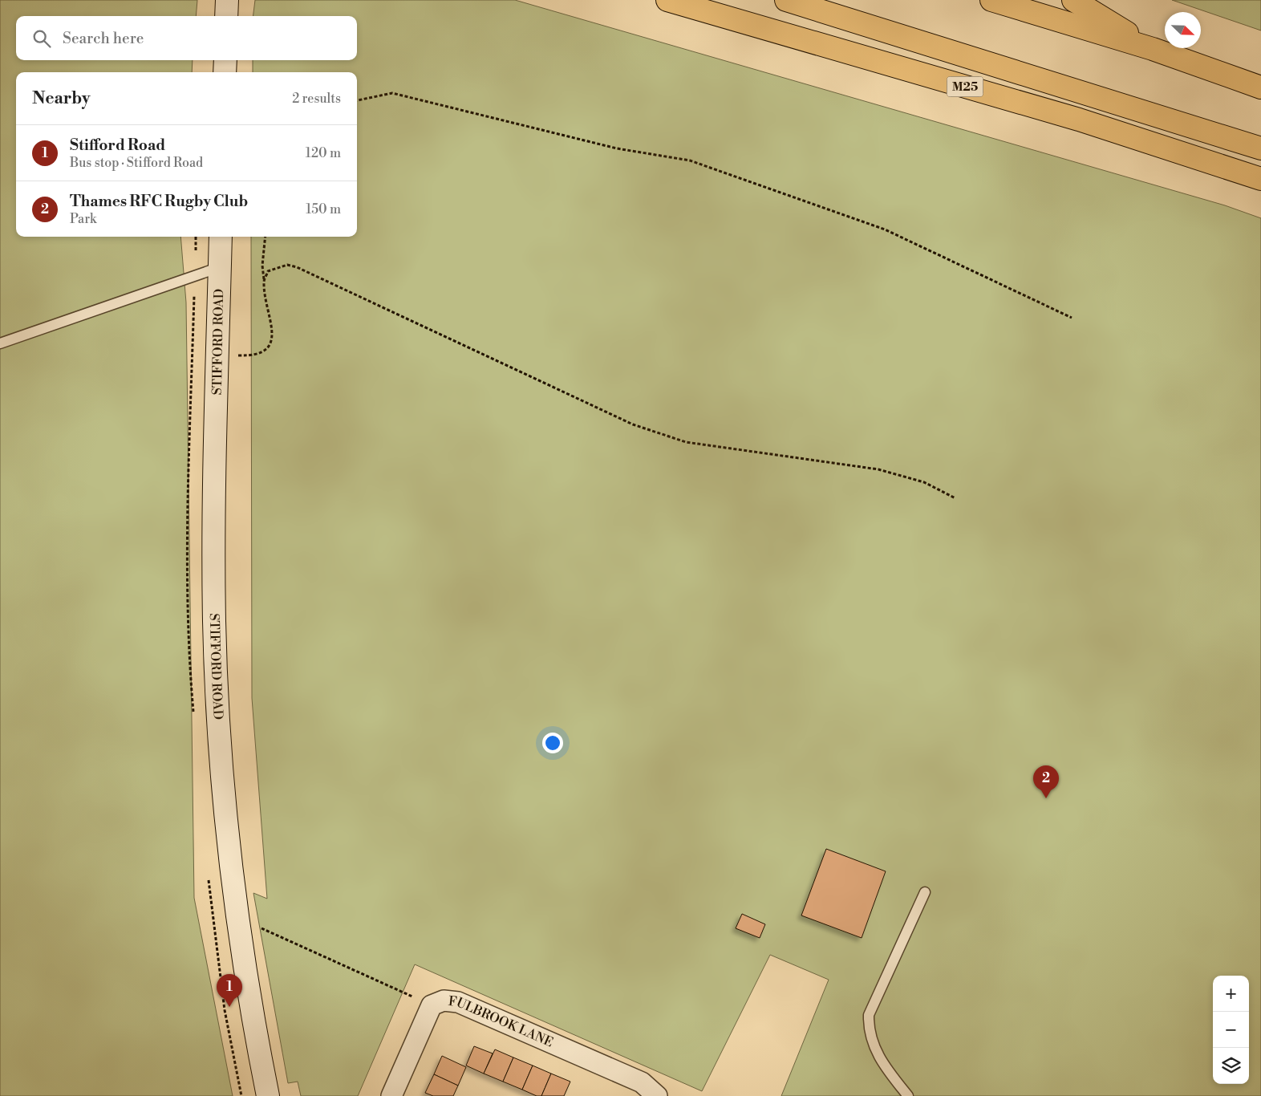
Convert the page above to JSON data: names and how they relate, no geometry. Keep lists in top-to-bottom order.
{
  "streets": {
    "highway": ["M25"],
    "main road": ["STIFFORD ROAD"],
    "street": ["FULBROOK LANE"]
  },
  "north": "bottom right",
  "page": {
    "search": "Search here",
    "heading": ["Nearby", "2 results"],
    "list": [
      {
        "mark": "1",
        "name": "Stifford Road",
        "note": "Bus stop · Stifford Road",
        "value": "120 m"
      },
      {
        "mark": "2",
        "name": "Thames RFC Rugby Club",
        "note": "Park",
        "value": "150 m"
      }
    ],
    "pins": ["2", "1"],
    "map_buttons": ["+", "−"]
  }
}
